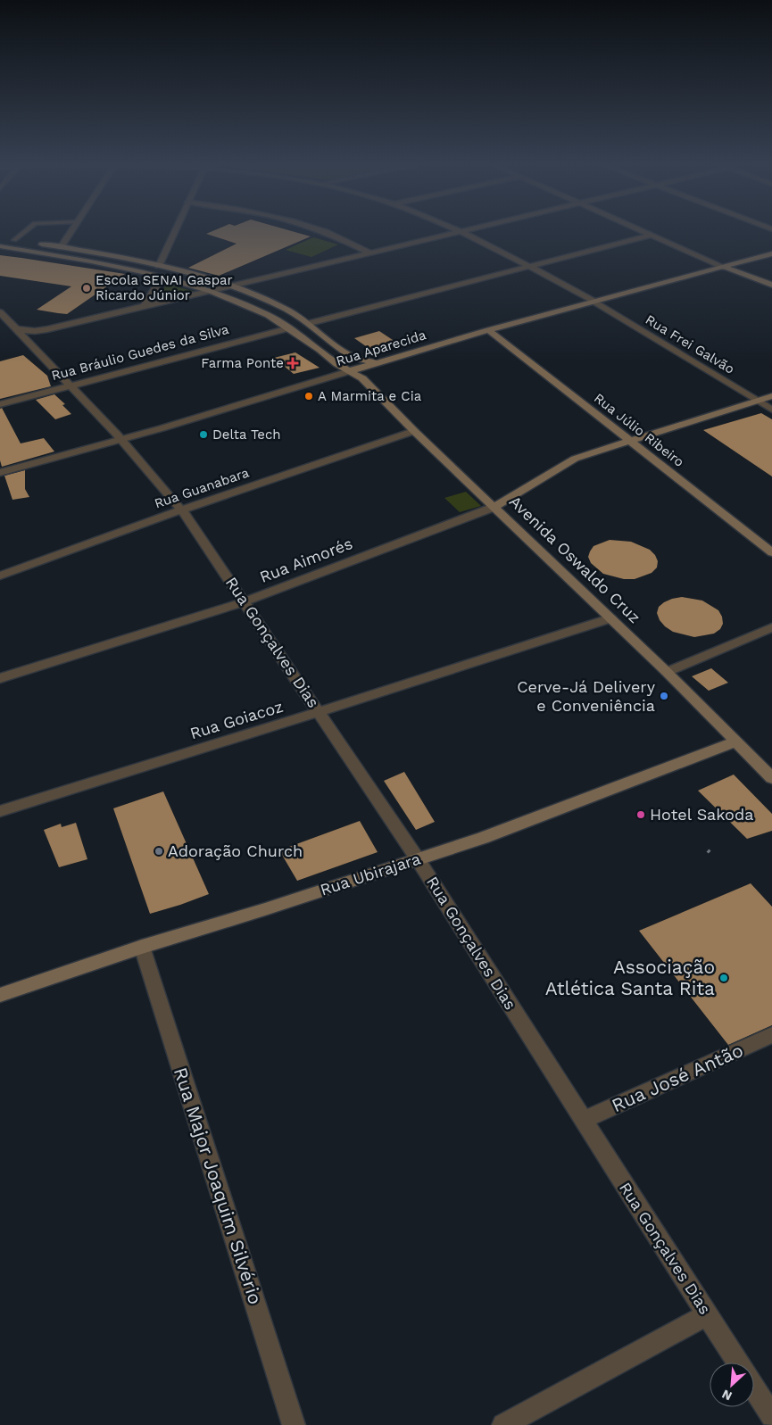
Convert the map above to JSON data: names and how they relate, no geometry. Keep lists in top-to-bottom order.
{
  "streets": {
    "main road": [
      "Rua Aparecida",
      "Rua Júlio Ribeiro",
      "Avenida Oswaldo Cruz",
      "Rua Ubirajara"
    ],
    "street": [
      "Rua Frei Galvão",
      "Rua Bráulio Guedes da Silva",
      "Rua Guanabara",
      "Rua Aimorés",
      "Rua Gonçalves Dias",
      "Rua Goiacoz",
      "Rua José Antão",
      "Rua Major Joaquim Silvério"
    ]
  },
  "crossings": [
    ["Rua Frei Galvão", "Rua Aparecida"],
    ["Rua Aparecida", "Rua Júlio Ribeiro"],
    ["Rua Aparecida", "Avenida Oswaldo Cruz"],
    ["Rua Aparecida", "Rua Gonçalves Dias"],
    ["Rua Bráulio Guedes da Silva", "Avenida Oswaldo Cruz"],
    ["Rua Bráulio Guedes da Silva", "Rua Gonçalves Dias"],
    ["Rua Guanabara", "Avenida Oswaldo Cruz"],
    ["Rua Guanabara", "Rua Gonçalves Dias"],
    ["Avenida Oswaldo Cruz", "Rua Aimorés"],
    ["Avenida Oswaldo Cruz", "Rua Goiacoz"],
    ["Avenida Oswaldo Cruz", "Rua Ubirajara"],
    ["Rua Aimorés", "Rua Gonçalves Dias"],
    ["Rua Gonçalves Dias", "Rua Goiacoz"],
    ["Rua Gonçalves Dias", "Rua Ubirajara"],
    ["Rua Gonçalves Dias", "Rua José Antão"],
    ["Rua Ubirajara", "Rua Major Joaquim Silvério"]
  ],
  "places": {
    "other": [
      "Escola SENAI Gaspar Ricardo Júnior",
      "A Marmita e Cia",
      "Delta Tech",
      "Cerve-Já Delivery e Conveniência",
      "Hotel Sakoda",
      "Adoração Church",
      "Associação Atlética Santa Rita"
    ],
    "health": ["Farma Ponte"]
  },
  "north": "bottom left"
}
